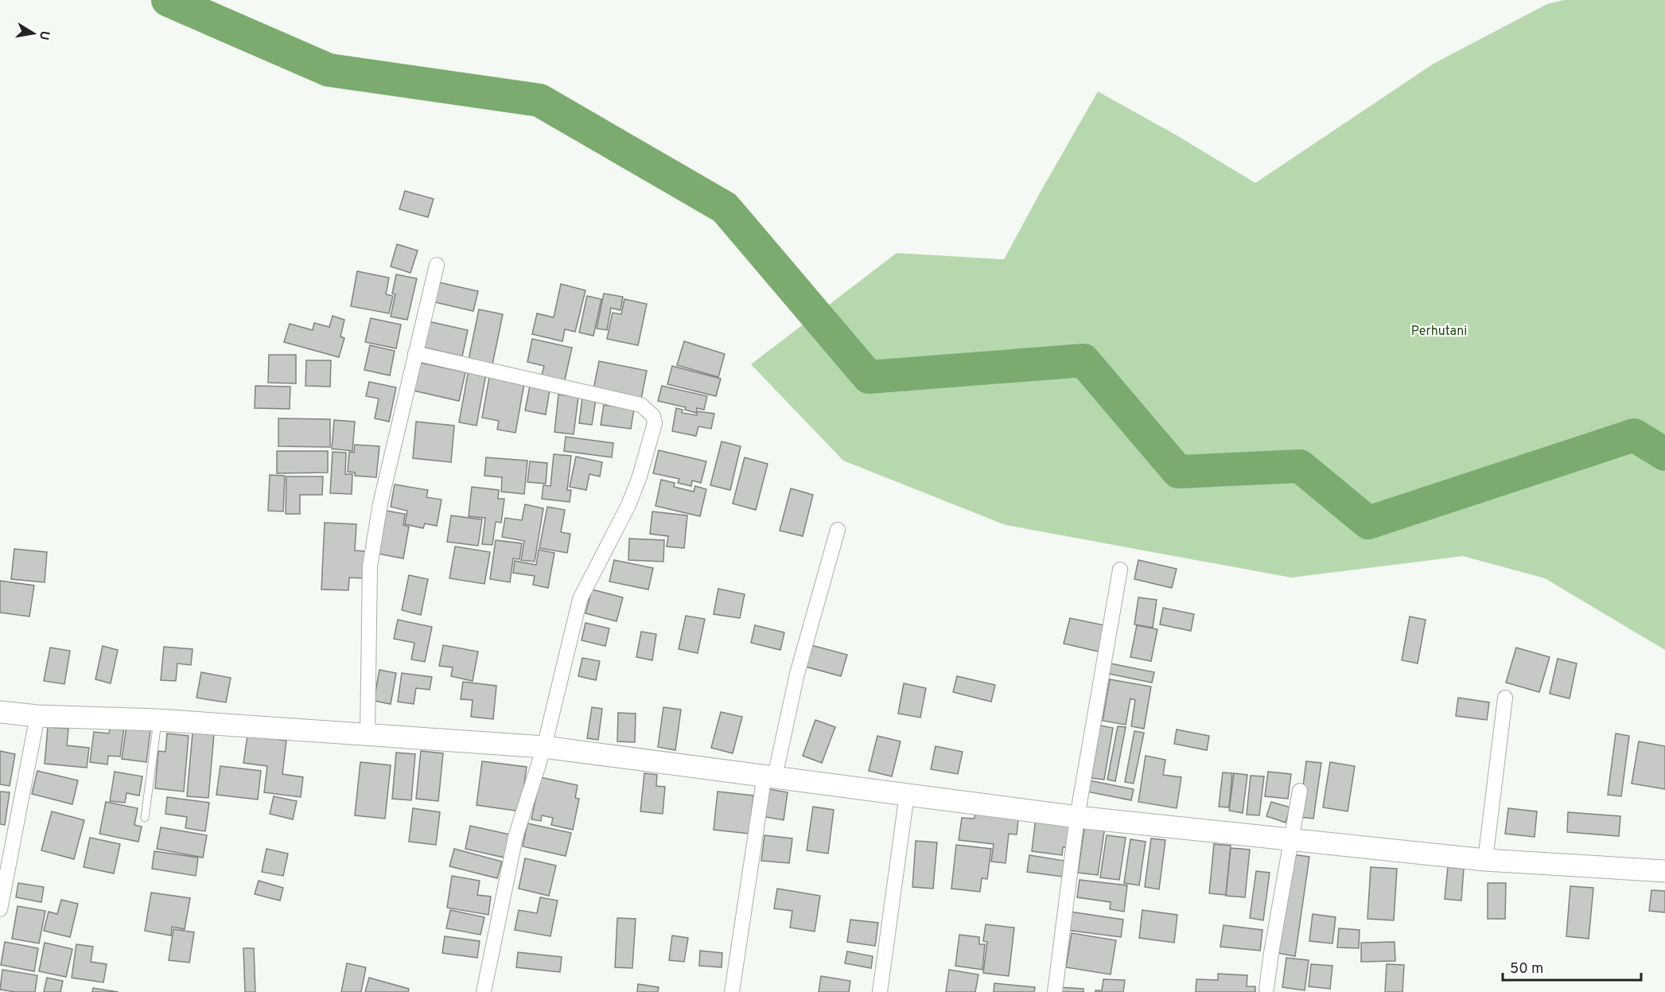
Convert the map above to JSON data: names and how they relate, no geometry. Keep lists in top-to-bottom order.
{
  "parks": ["Perhutani"],
  "scale_bar": "50 m",
  "north": "right"
}
